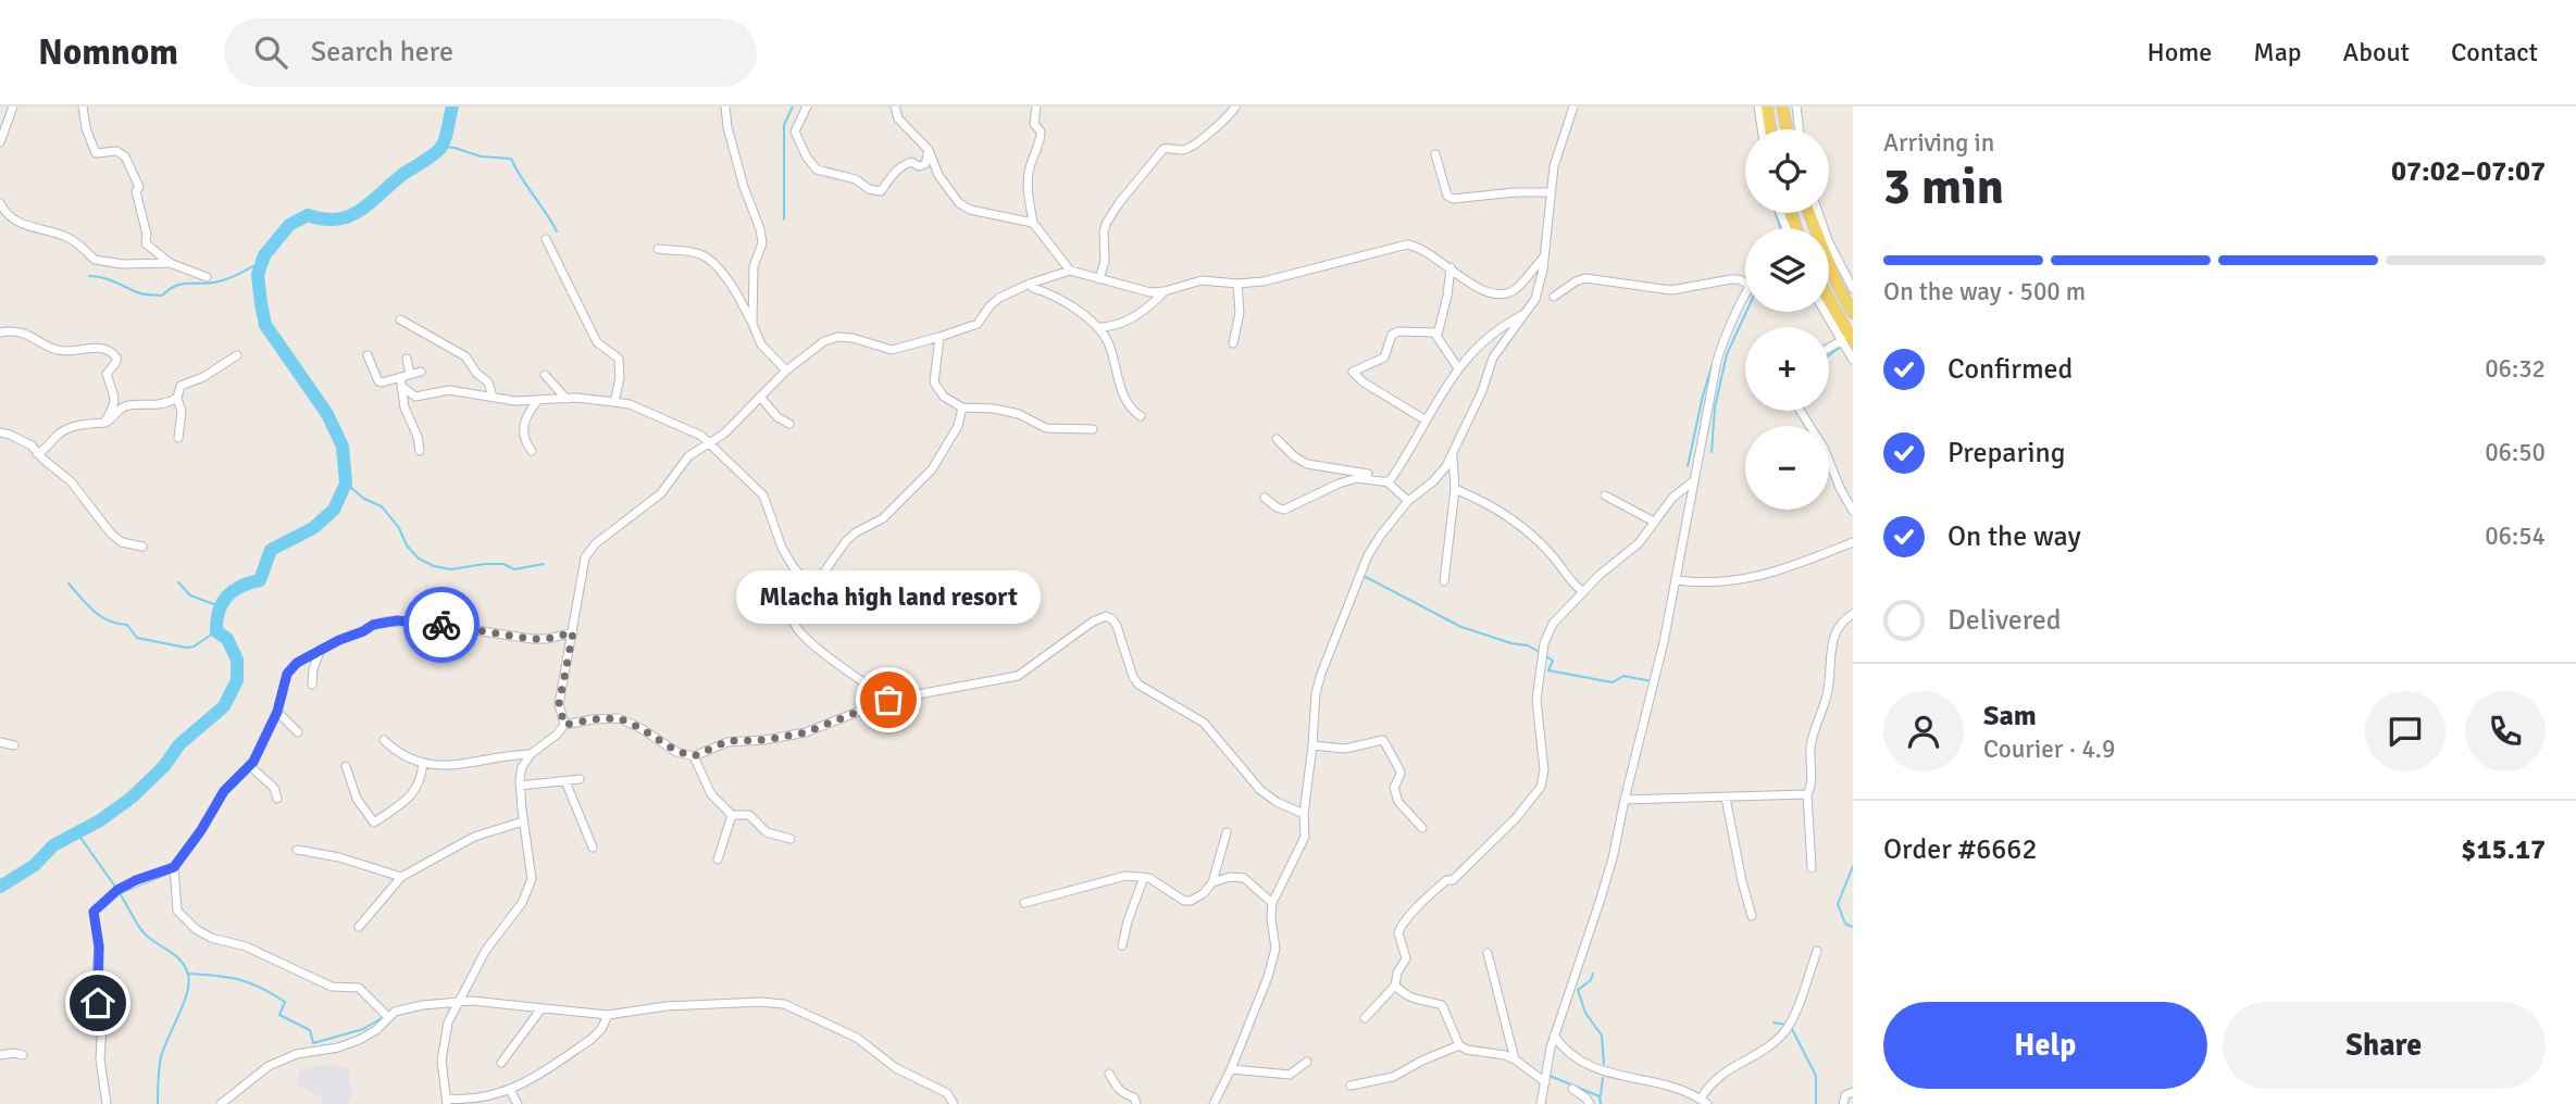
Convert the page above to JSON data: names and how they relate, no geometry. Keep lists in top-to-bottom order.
{
  "places": ["Mlacha high land resort"],
  "page": {
    "header": "Nomnom",
    "search": "Search here",
    "nav": [
      "Home",
      "Map",
      "About",
      "Contact"
    ],
    "heading": ["3 min", "Arriving in", "07:02–07:07"],
    "panel": [
      "Sam",
      "Courier · 4.9",
      "Order #6662",
      "$15.17"
    ],
    "map_buttons": ["+", "−"],
    "bar": "On the way · 500 m",
    "list": [
      ["Confirmed", "06:32"],
      ["Preparing", "06:50"],
      ["On the way", "06:54"],
      "Delivered"
    ],
    "bubble": "Mlacha high land resort",
    "buttons": ["Help", "Share"]
  }
}
